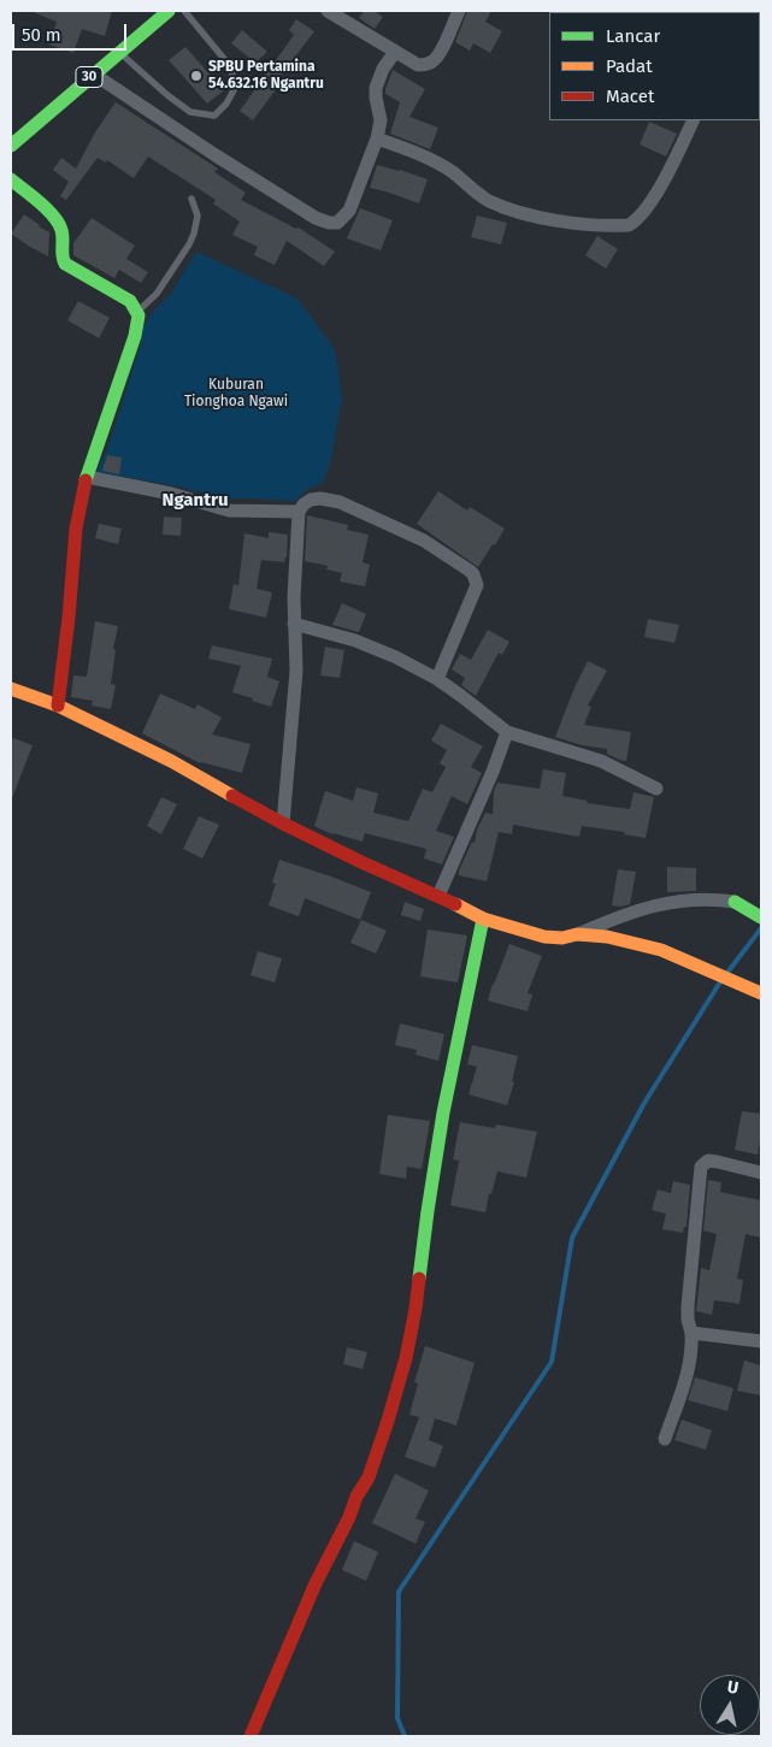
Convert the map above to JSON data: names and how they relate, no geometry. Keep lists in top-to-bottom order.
{
  "streets": {
    "main road": ["30"]
  },
  "districts": ["Ngantru"],
  "parks": ["Kuburan Tionghoa Ngawi"],
  "places": ["SPBU Pertamina 54.632.16 Ngantru"],
  "legend": ["Lancar", "Padat", "Macet"],
  "scale_bar": "50 m",
  "north": "top"
}
